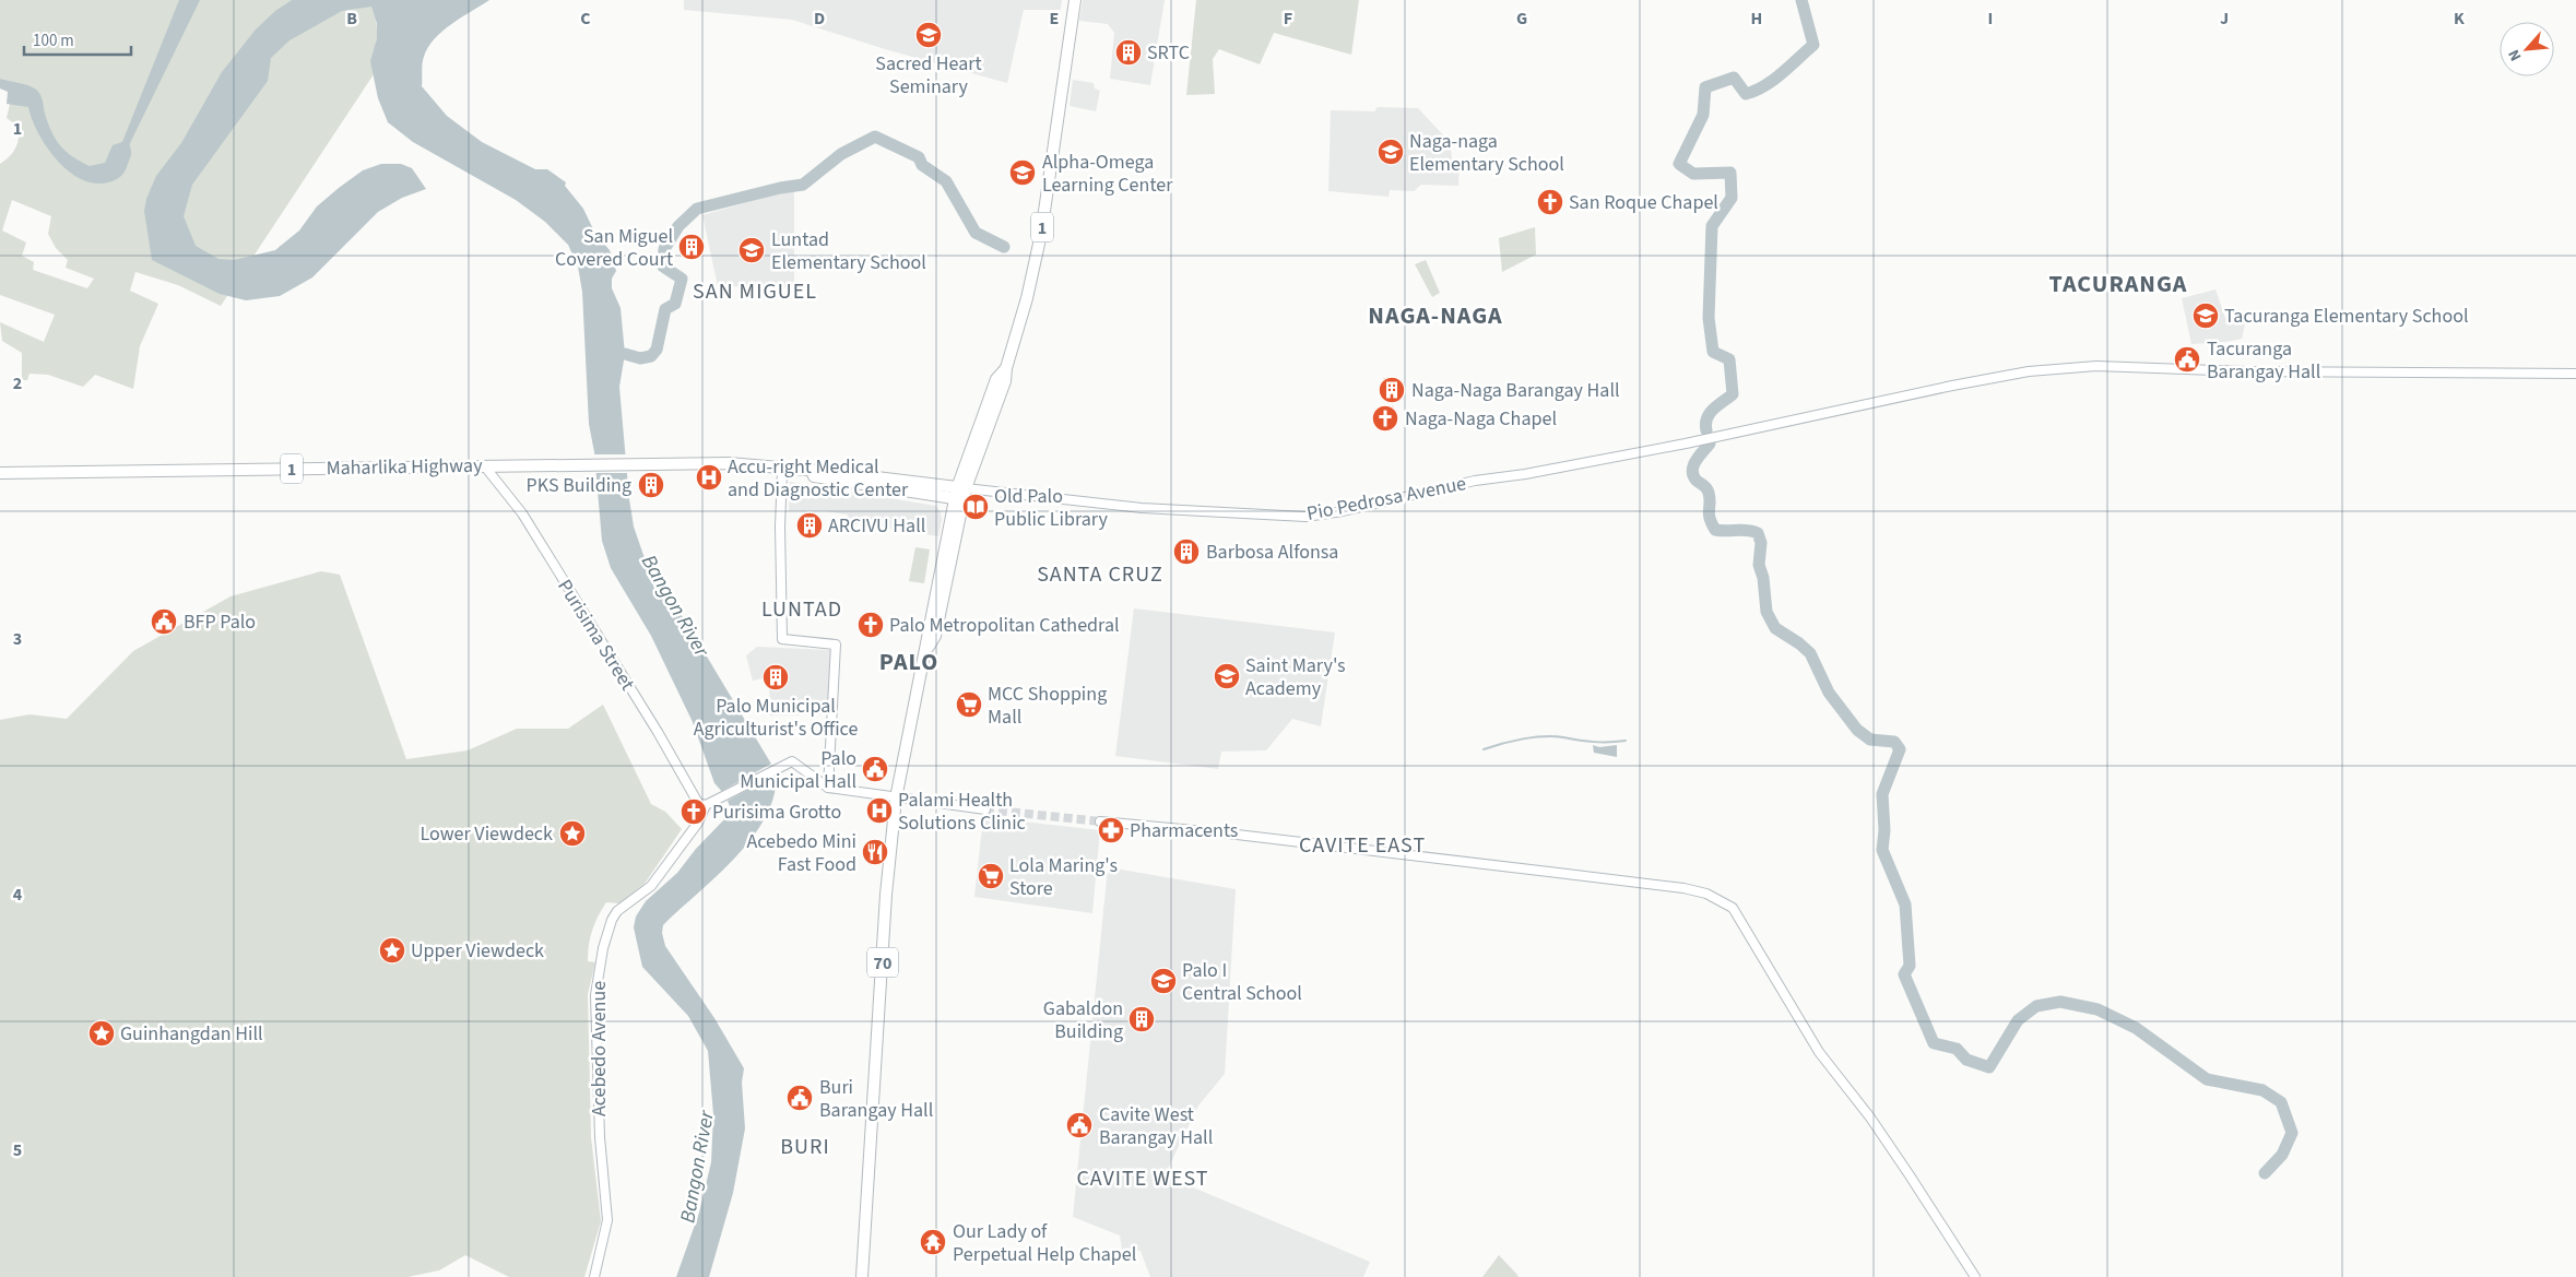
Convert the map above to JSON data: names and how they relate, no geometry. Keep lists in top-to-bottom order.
{
  "streets": {
    "highway": ["1", "Maharlika Highway", "70"],
    "main road": ["Pio Pedrosa Avenue", "Purisima Street", "Acebedo Avenue"]
  },
  "crossings": [
    ["1", "Maharlika Highway"],
    ["1", "Pio Pedrosa Avenue"],
    ["1", "70"],
    ["Maharlika Highway", "Purisima Street"],
    ["Pio Pedrosa Avenue", "70"],
    ["Purisima Street", "Acebedo Avenue"]
  ],
  "districts": [
    "TACURANGA",
    "SAN MIGUEL",
    "NAGA-NAGA",
    "SANTA CRUZ",
    "LUNTAD",
    "PALO",
    "CAVITE EAST",
    "BURI",
    "CAVITE WEST"
  ],
  "water": ["Bangon River"],
  "places": {
    "school or university": [
      "Sacred Heart Seminary",
      "Naga-naga Elementary School",
      "Alpha-Omega Learning Center",
      "Luntad Elementary School",
      "Tacuranga Elementary School",
      "Saint Mary's Academy",
      "Palo I Central School"
    ],
    "building": [
      "SRTC",
      "San Miguel Covered Court",
      "Naga-Naga Barangay Hall",
      "PKS Building",
      "ARCIVU Hall",
      "Barbosa Alfonsa",
      "Palo Municipal Agriculturist's Office",
      "Gabaldon Building"
    ],
    "church": [
      "San Roque Chapel",
      "Naga-Naga Chapel",
      "Palo Metropolitan Cathedral",
      "Purisima Grotto"
    ],
    "public building": [
      "Tacuranga Barangay Hall",
      "BFP Palo",
      "Palo Municipal Hall",
      "Buri Barangay Hall",
      "Cavite West Barangay Hall"
    ],
    "hospital": ["Accu-right Medical and Diagnostic Center", "Palami Health Solutions Clinic"],
    "library": ["Old Palo Public Library"],
    "supermarket": ["MCC Shopping Mall", "Lola Maring's Store"],
    "pharmacy": ["Pharmacents"],
    "place": ["Lower Viewdeck", "Upper Viewdeck", "Guinhangdan Hill"],
    "restaurant": ["Acebedo Mini Fast Food"],
    "temple": ["Our Lady of Perpetual Help Chapel"]
  },
  "scale_bar": "100 m",
  "north": "bottom left",
  "grid": {
    "columns": [
      "B",
      "C",
      "D",
      "E",
      "F",
      "G",
      "H",
      "I",
      "J",
      "K"
    ],
    "rows": [
      "1",
      "2",
      "3",
      "4",
      "5"
    ]
  }
}
